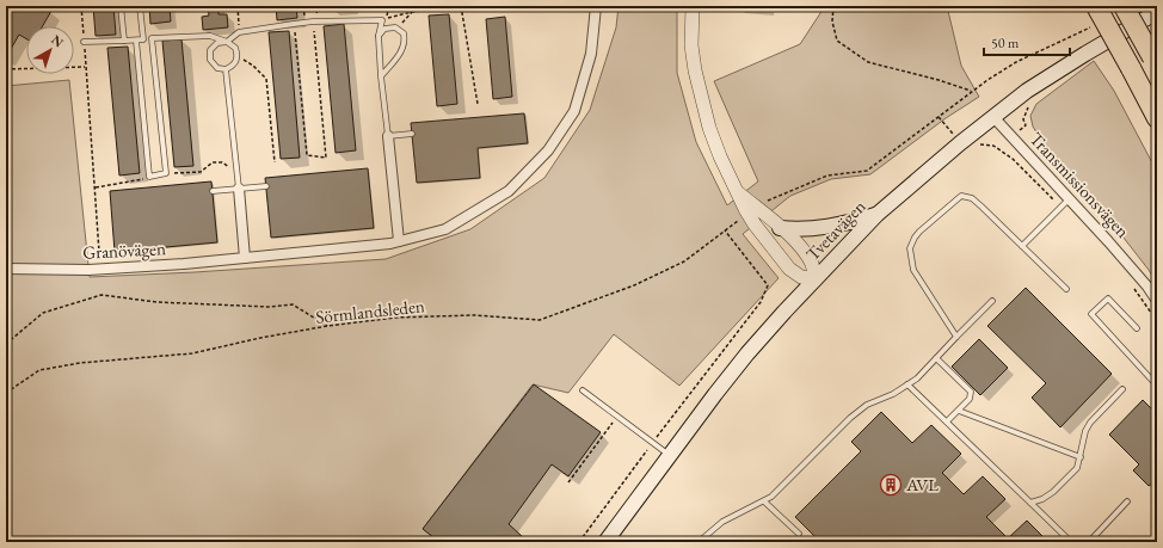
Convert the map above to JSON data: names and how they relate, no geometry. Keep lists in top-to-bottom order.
{
  "streets": {
    "main road": ["Tvetavägen"],
    "street": ["Transmissionsvägen", "Granövägen"],
    "path": ["Sörmlandsleden"]
  },
  "crossings": [
    ["Transmissionsvägen", "Tvetavägen"]
  ],
  "places": {
    "building": ["AVL"]
  },
  "scale_bar": "50 m",
  "north": "top right"
}
